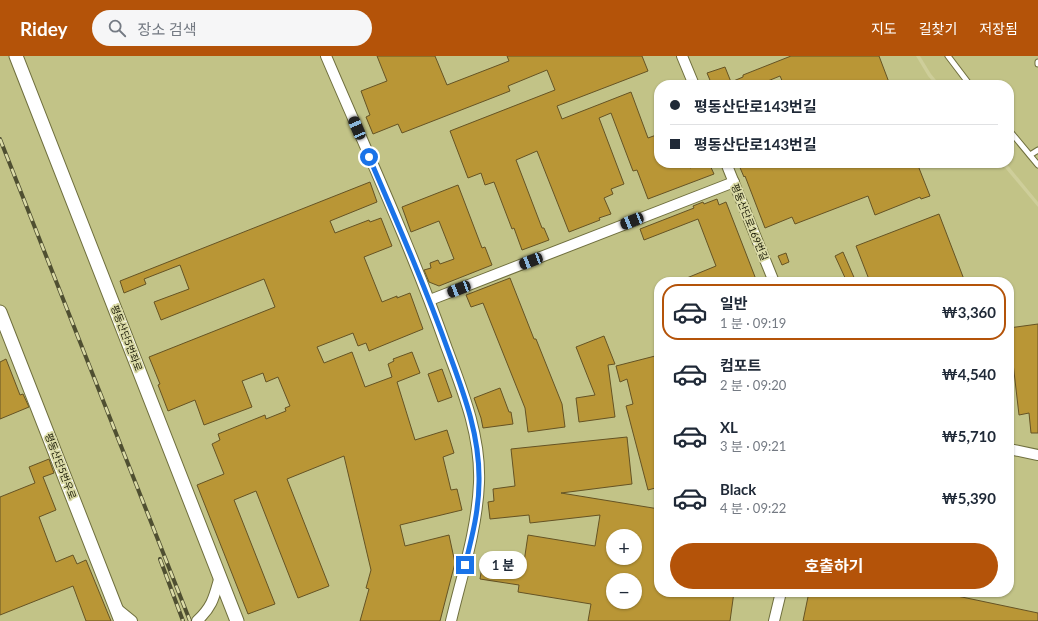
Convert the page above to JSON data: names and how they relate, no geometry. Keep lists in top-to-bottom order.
{
  "streets": {
    "street": ["평동산단로169번길", "평동산단5번좌로", "평동산단5번우로"]
  },
  "page": {
    "header": "Ridey",
    "search": "장소 검색",
    "nav": ["지도", "길찾기", "저장됨"],
    "banner": ["평동산단로143번길", "평동산단로143번길"],
    "list": [
      {
        "name": "일반",
        "note": "1 분 · 09:19",
        "value": "₩3,360"
      },
      {
        "name": "컴포트",
        "note": "2 분 · 09:20",
        "value": "₩4,540"
      },
      {
        "name": "XL",
        "note": "3 분 · 09:21",
        "value": "₩5,710"
      },
      {
        "name": "Black",
        "note": "4 분 · 09:22",
        "value": "₩5,390"
      }
    ],
    "map_buttons": ["+", "−"],
    "buttons": "호출하기",
    "bubble": "1 분"
  }
}
